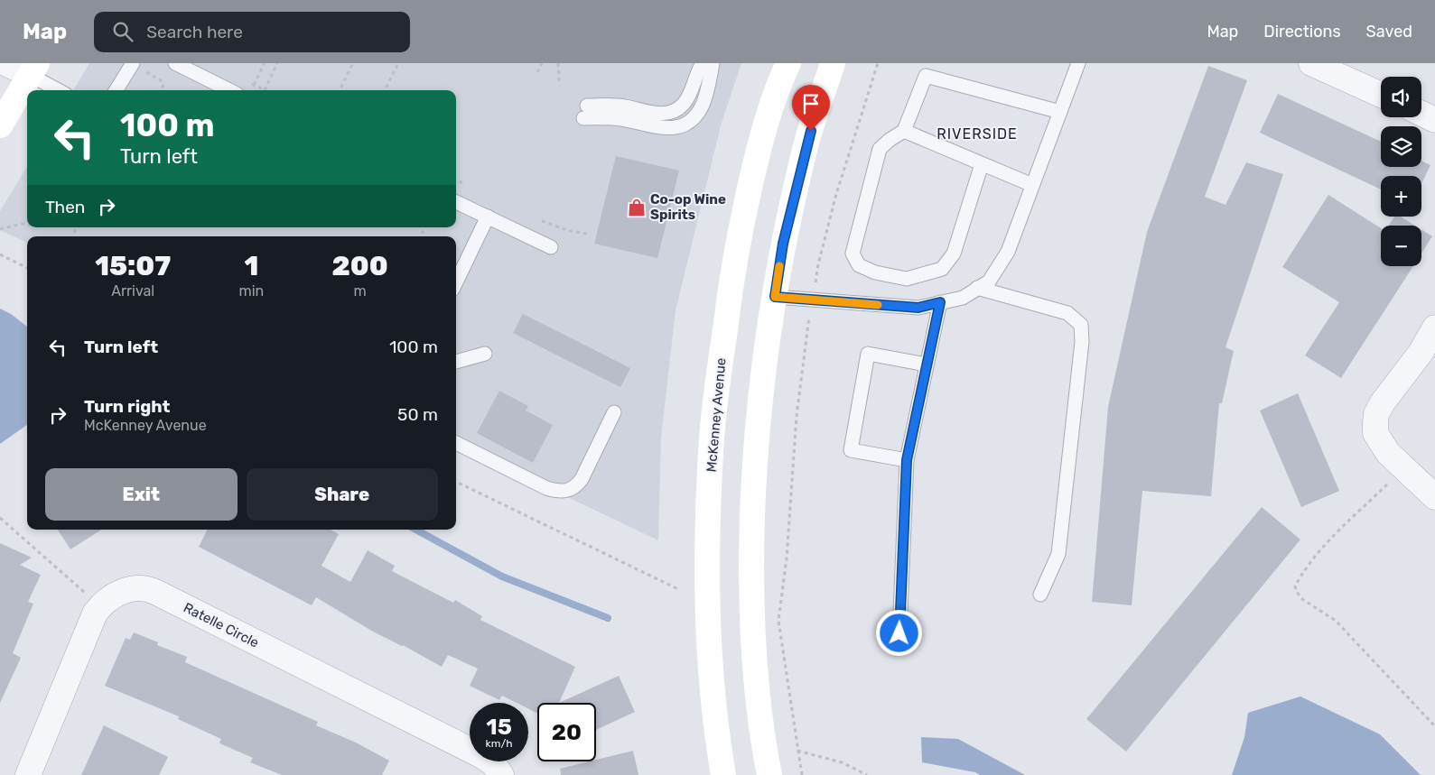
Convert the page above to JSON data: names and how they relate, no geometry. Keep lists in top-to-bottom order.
{
  "streets": {
    "main road": ["McKenney Avenue"],
    "street": ["Ratelle Circle"]
  },
  "districts": ["RIVERSIDE"],
  "places": {
    "shop": ["Co-op Wine Spirits"]
  },
  "page": {
    "header": "Map",
    "search": "Search here",
    "nav": ["Map", "Directions", "Saved"],
    "map_buttons": ["+", "−"],
    "turn": ["100 m", "Turn left"],
    "then": "Then",
    "eta": [
      "15:07",
      "Arrival",
      "1",
      "min",
      "200",
      "m"
    ],
    "list": [
      {
        "name": "Turn left",
        "value": "100 m"
      },
      {
        "name": "Turn right",
        "note": "McKenney Avenue",
        "value": "50 m"
      }
    ],
    "buttons": ["Exit", "Share"],
    "speed": "15 km/h",
    "limit": "20"
  }
}
